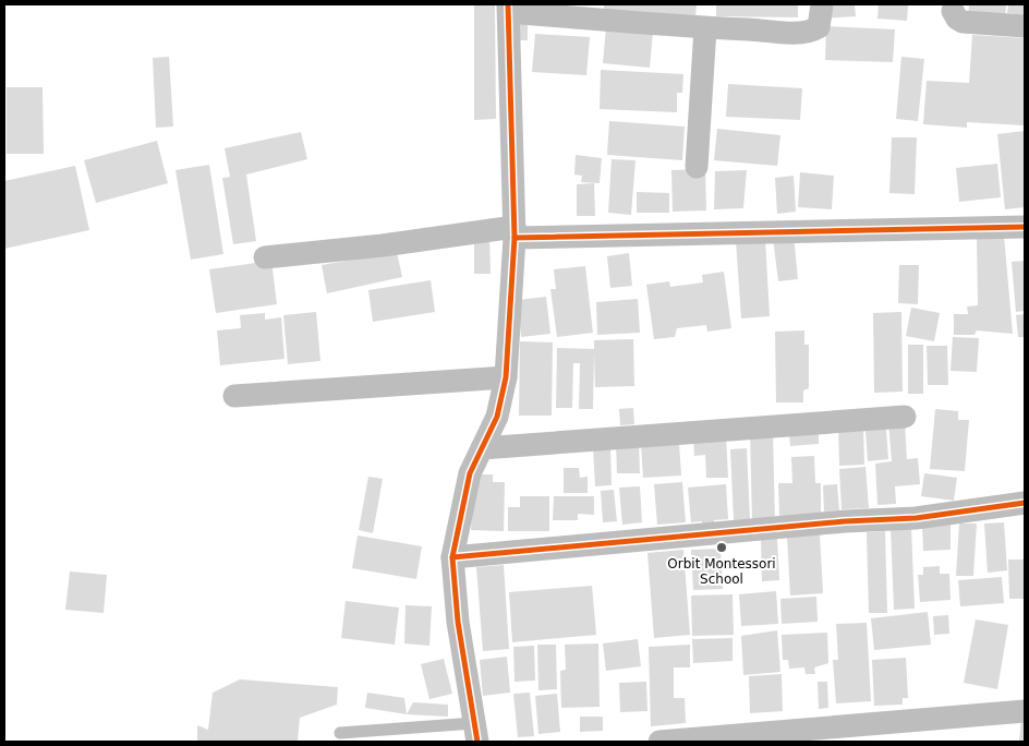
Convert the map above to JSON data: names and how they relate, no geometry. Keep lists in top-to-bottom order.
{
  "places": ["Orbit Montessori School"]
}
